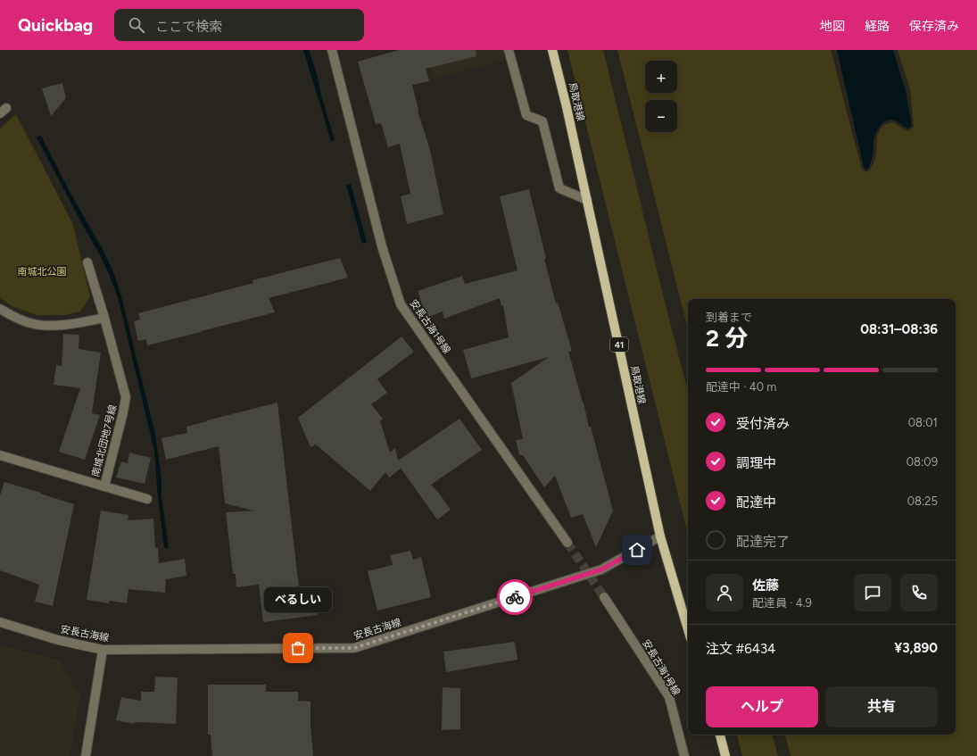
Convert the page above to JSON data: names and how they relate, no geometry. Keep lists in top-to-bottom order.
{
  "streets": {
    "main road": ["鳥取港線", "41"],
    "street": ["安長古海1号線", "南城北団地7号線", "安長古海線"]
  },
  "crossings": [
    ["鳥取港線", "安長古海線"]
  ],
  "parks": ["南城北公園"],
  "places": ["べるしい"],
  "page": {
    "header": "Quickbag",
    "search": "ここで検索",
    "nav": ["地図", "経路", "保存済み"],
    "map_buttons": ["+", "−"],
    "heading": ["2 分", "到着まで", "08:31–08:36"],
    "panel": [
      "佐藤",
      "配達員 · 4.9",
      "注文 #6434",
      "¥3,890"
    ],
    "bar": "配達中 · 40 m",
    "list": [
      ["受付済み", "08:01"],
      ["調理中", "08:09"],
      ["配達中", "08:25"],
      "配達完了"
    ],
    "bubble": "べるしい",
    "buttons": ["ヘルプ", "共有"]
  }
}
